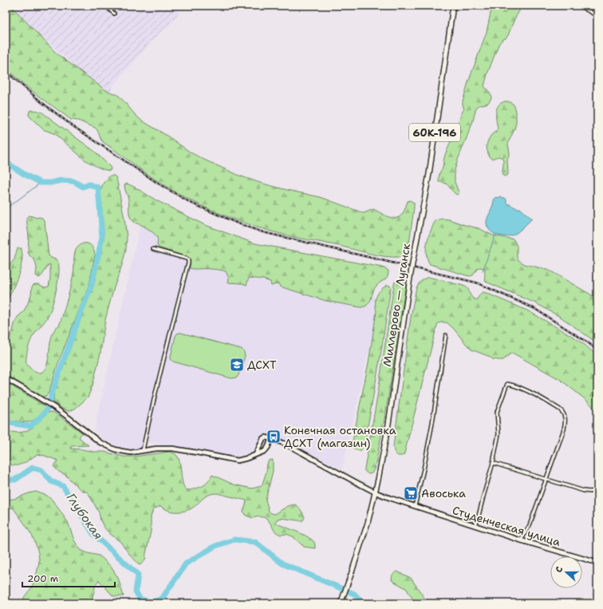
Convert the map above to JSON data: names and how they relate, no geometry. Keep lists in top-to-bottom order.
{
  "streets": {
    "main road": ["60К-196", "Миллерово — Луганск"],
    "street": ["Студенческая улица"]
  },
  "crossings": [
    ["Миллерово — Луганск", "Студенческая улица"]
  ],
  "water": ["Глубокая"],
  "places": {
    "school or university": ["ДСХТ"],
    "bus stop": ["Конечная остановка ДСХТ (магазин)"],
    "supermarket": ["Авоська"]
  },
  "scale_bar": "200 m",
  "north": "left"
}
